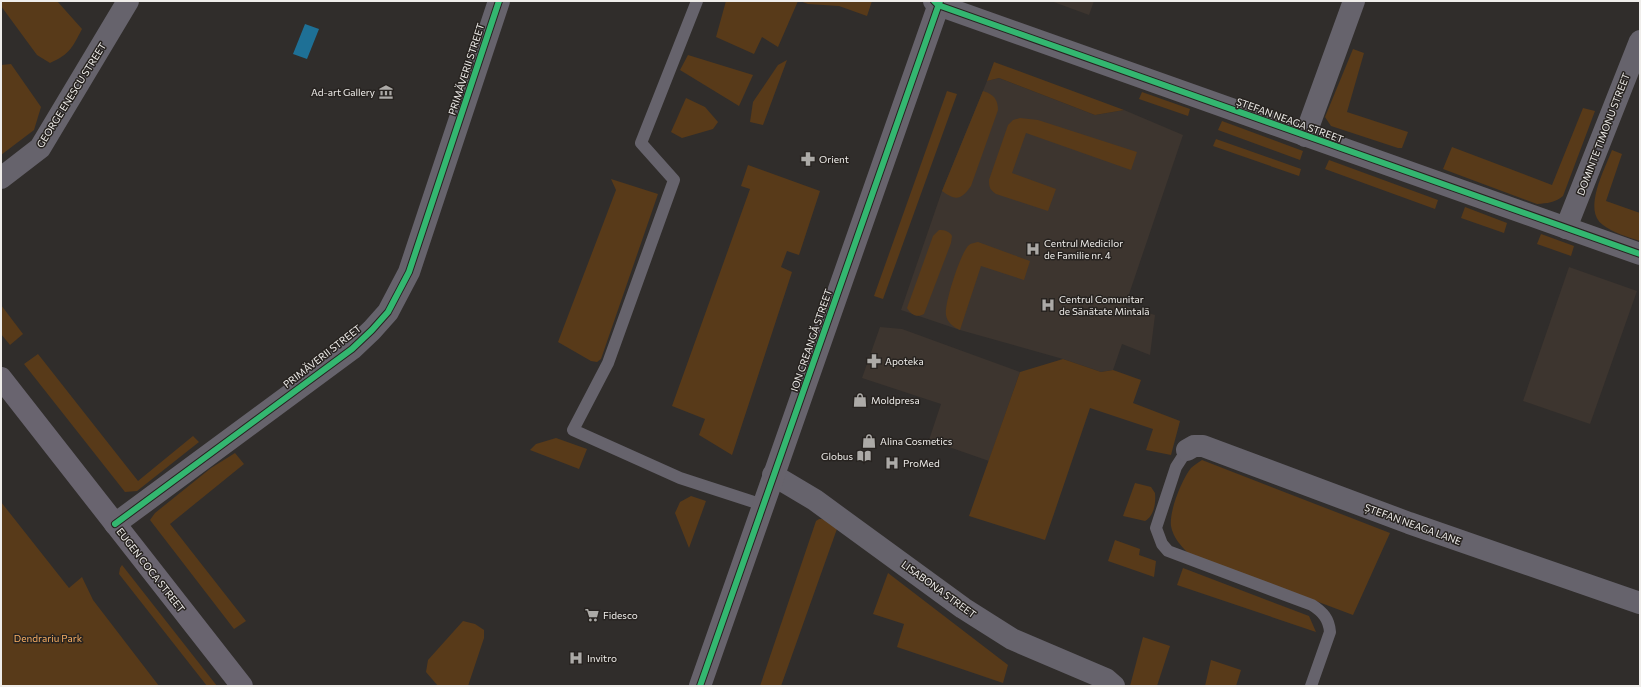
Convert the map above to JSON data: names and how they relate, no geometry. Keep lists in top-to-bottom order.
{
  "streets": {
    "main road": ["ION CREANGĂ STREET"],
    "street": [
      "PRIMĂVERII STREET",
      "GEORGE ENESCU STREET",
      "ȘTEFAN NEAGA STREET",
      "DOMINTE TIMONU STREET",
      "ȘTEFAN NEAGA LANE",
      "EUGEN COCA STREET",
      "LISABONA STREET"
    ]
  },
  "crossings": [
    ["PRIMĂVERII STREET", "EUGEN COCA STREET"],
    ["ȘTEFAN NEAGA STREET", "DOMINTE TIMONU STREET"],
    ["ȘTEFAN NEAGA STREET", "ION CREANGĂ STREET"],
    ["ION CREANGĂ STREET", "LISABONA STREET"]
  ],
  "parks": ["Dendrariu Park"],
  "places": {
    "museum": ["Ad-art Gallery"],
    "pharmacy": ["Orient", "Apoteka"],
    "hospital": [
      "Centrul Medicilor de Familie nr. 4",
      "Centrul Comunitar de Sănătate Mintală",
      "ProMed",
      "Invitro"
    ],
    "shop": ["Moldpresa", "Alina Cosmetics"],
    "library": ["Globus"],
    "supermarket": ["Fidesco"]
  }
}
